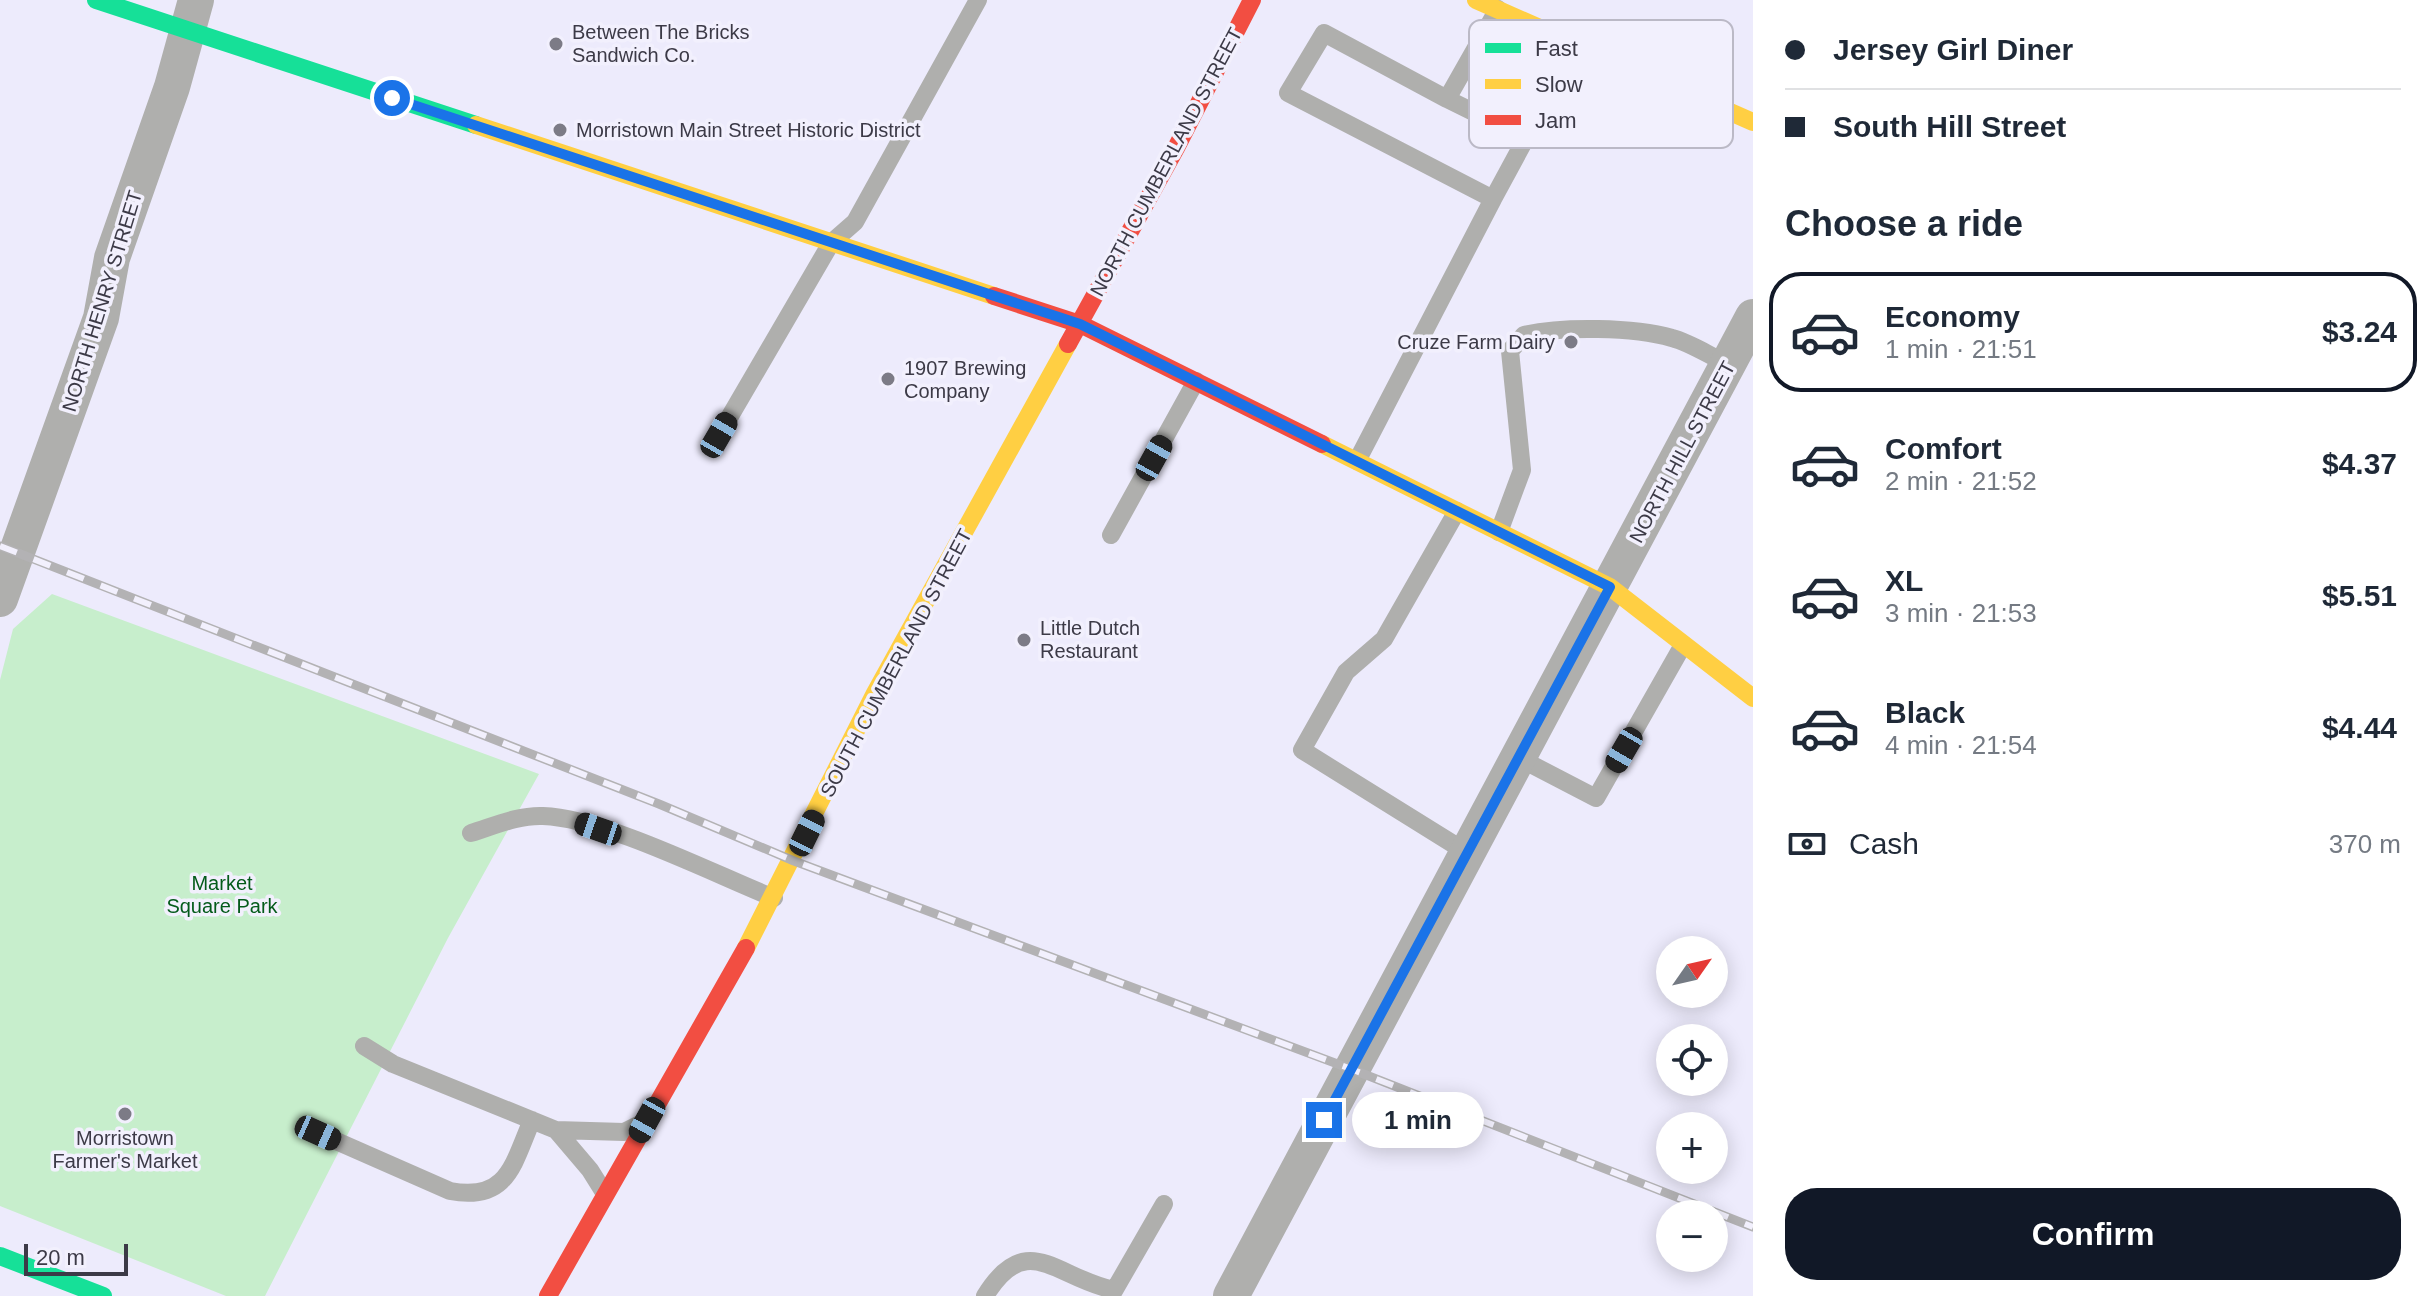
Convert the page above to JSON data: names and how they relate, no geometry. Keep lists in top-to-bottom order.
{
  "streets": {
    "main road": ["NORTH CUMBERLAND STREET", "SOUTH CUMBERLAND STREET"],
    "street": ["NORTH HENRY STREET", "NORTH HILL STREET"]
  },
  "crossings": [
    ["NORTH CUMBERLAND STREET", "SOUTH CUMBERLAND STREET"]
  ],
  "parks": ["Market Square Park"],
  "places": [
    "Between The Bricks Sandwich Co.",
    "Morristown Main Street Historic District",
    "Cruze Farm Dairy",
    "1907 Brewing Company",
    "Little Dutch Restaurant",
    "Morristown Farmer's Market"
  ],
  "legend": ["Fast", "Slow", "Jam"],
  "scale_bar": "20 m",
  "north": "top right",
  "page": {
    "banner": ["Jersey Girl Diner", "South Hill Street"],
    "heading": "Choose a ride",
    "list": [
      {
        "name": "Economy",
        "note": "1 min · 21:51",
        "value": "$3.24"
      },
      {
        "name": "Comfort",
        "note": "2 min · 21:52",
        "value": "$4.37"
      },
      {
        "name": "XL",
        "note": "3 min · 21:53",
        "value": "$5.51"
      },
      {
        "name": "Black",
        "note": "4 min · 21:54",
        "value": "$4.44"
      }
    ],
    "pay": ["Cash", "370 m"],
    "map_buttons": ["+", "−"],
    "bubble": "1 min",
    "buttons": "Confirm",
    "scale": "20 m"
  }
}
